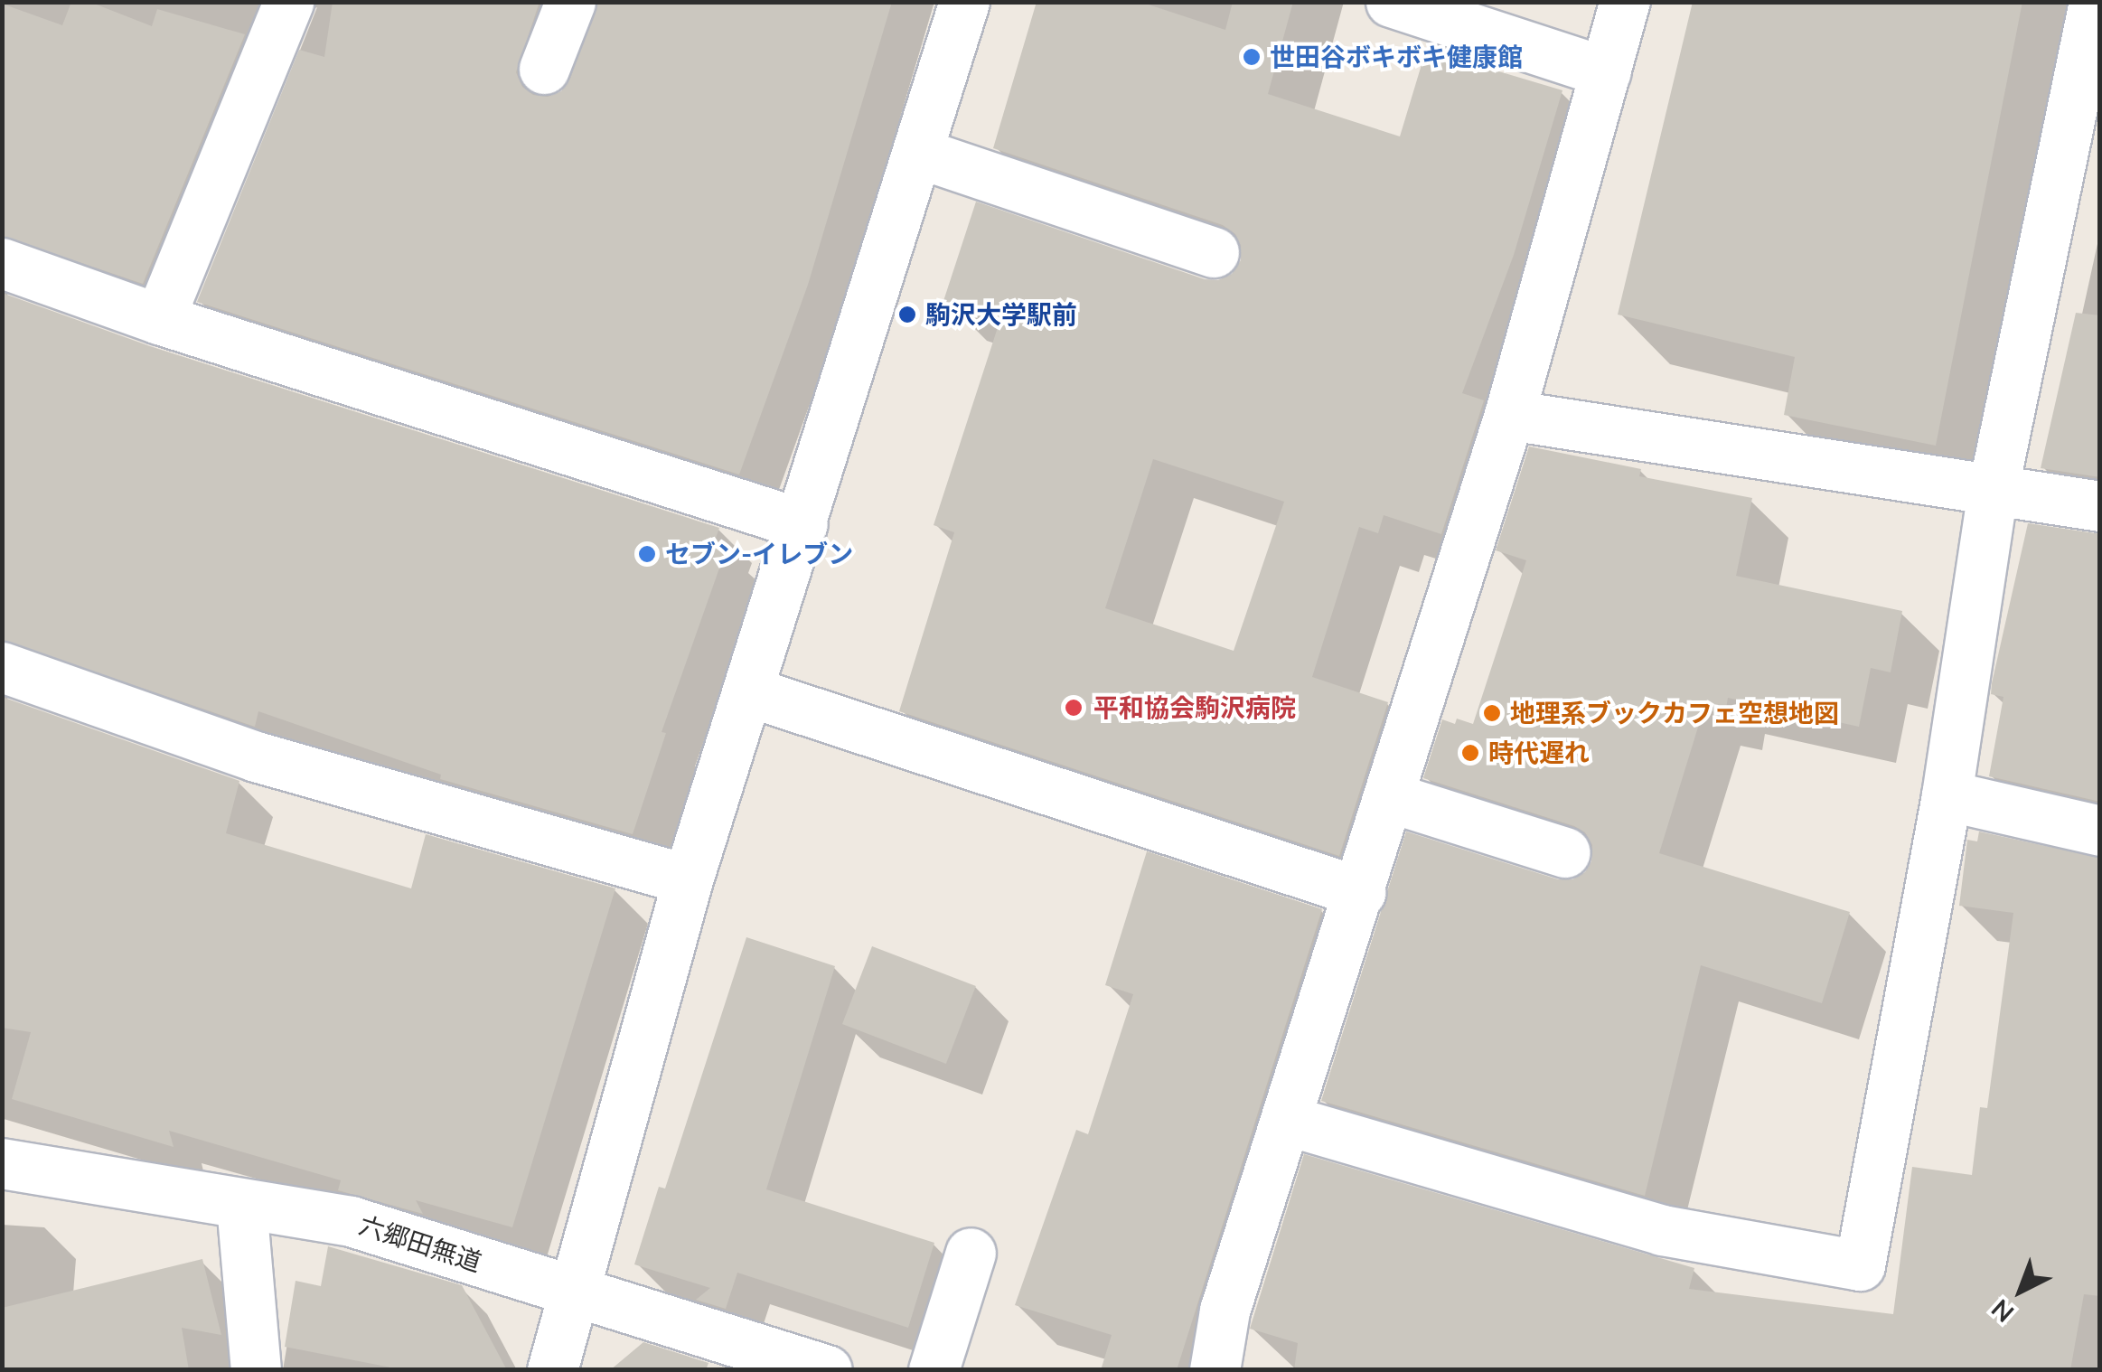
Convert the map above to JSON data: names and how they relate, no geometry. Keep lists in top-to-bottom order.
{
  "streets": {
    "street": ["六郷田無道"]
  },
  "places": [
    "世田谷ボキボキ健康館",
    "駒沢大学駅前",
    "セブン-イレブン",
    "平和協会駒沢病院",
    "地理系ブックカフェ空想地図",
    "時代遅れ"
  ],
  "north": "bottom left"
}
